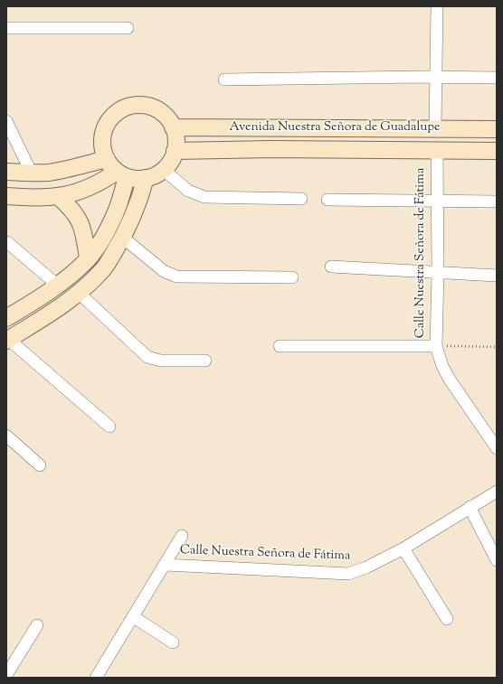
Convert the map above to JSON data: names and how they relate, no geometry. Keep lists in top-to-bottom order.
{
  "streets": {
    "street": ["Avenida Nuestra Señora de Guadalupe", "Calle Nuestra Señora de Fátima"]
  },
  "crossings": [
    ["Avenida Nuestra Señora de Guadalupe", "Calle Nuestra Señora de Fátima"]
  ]
}
